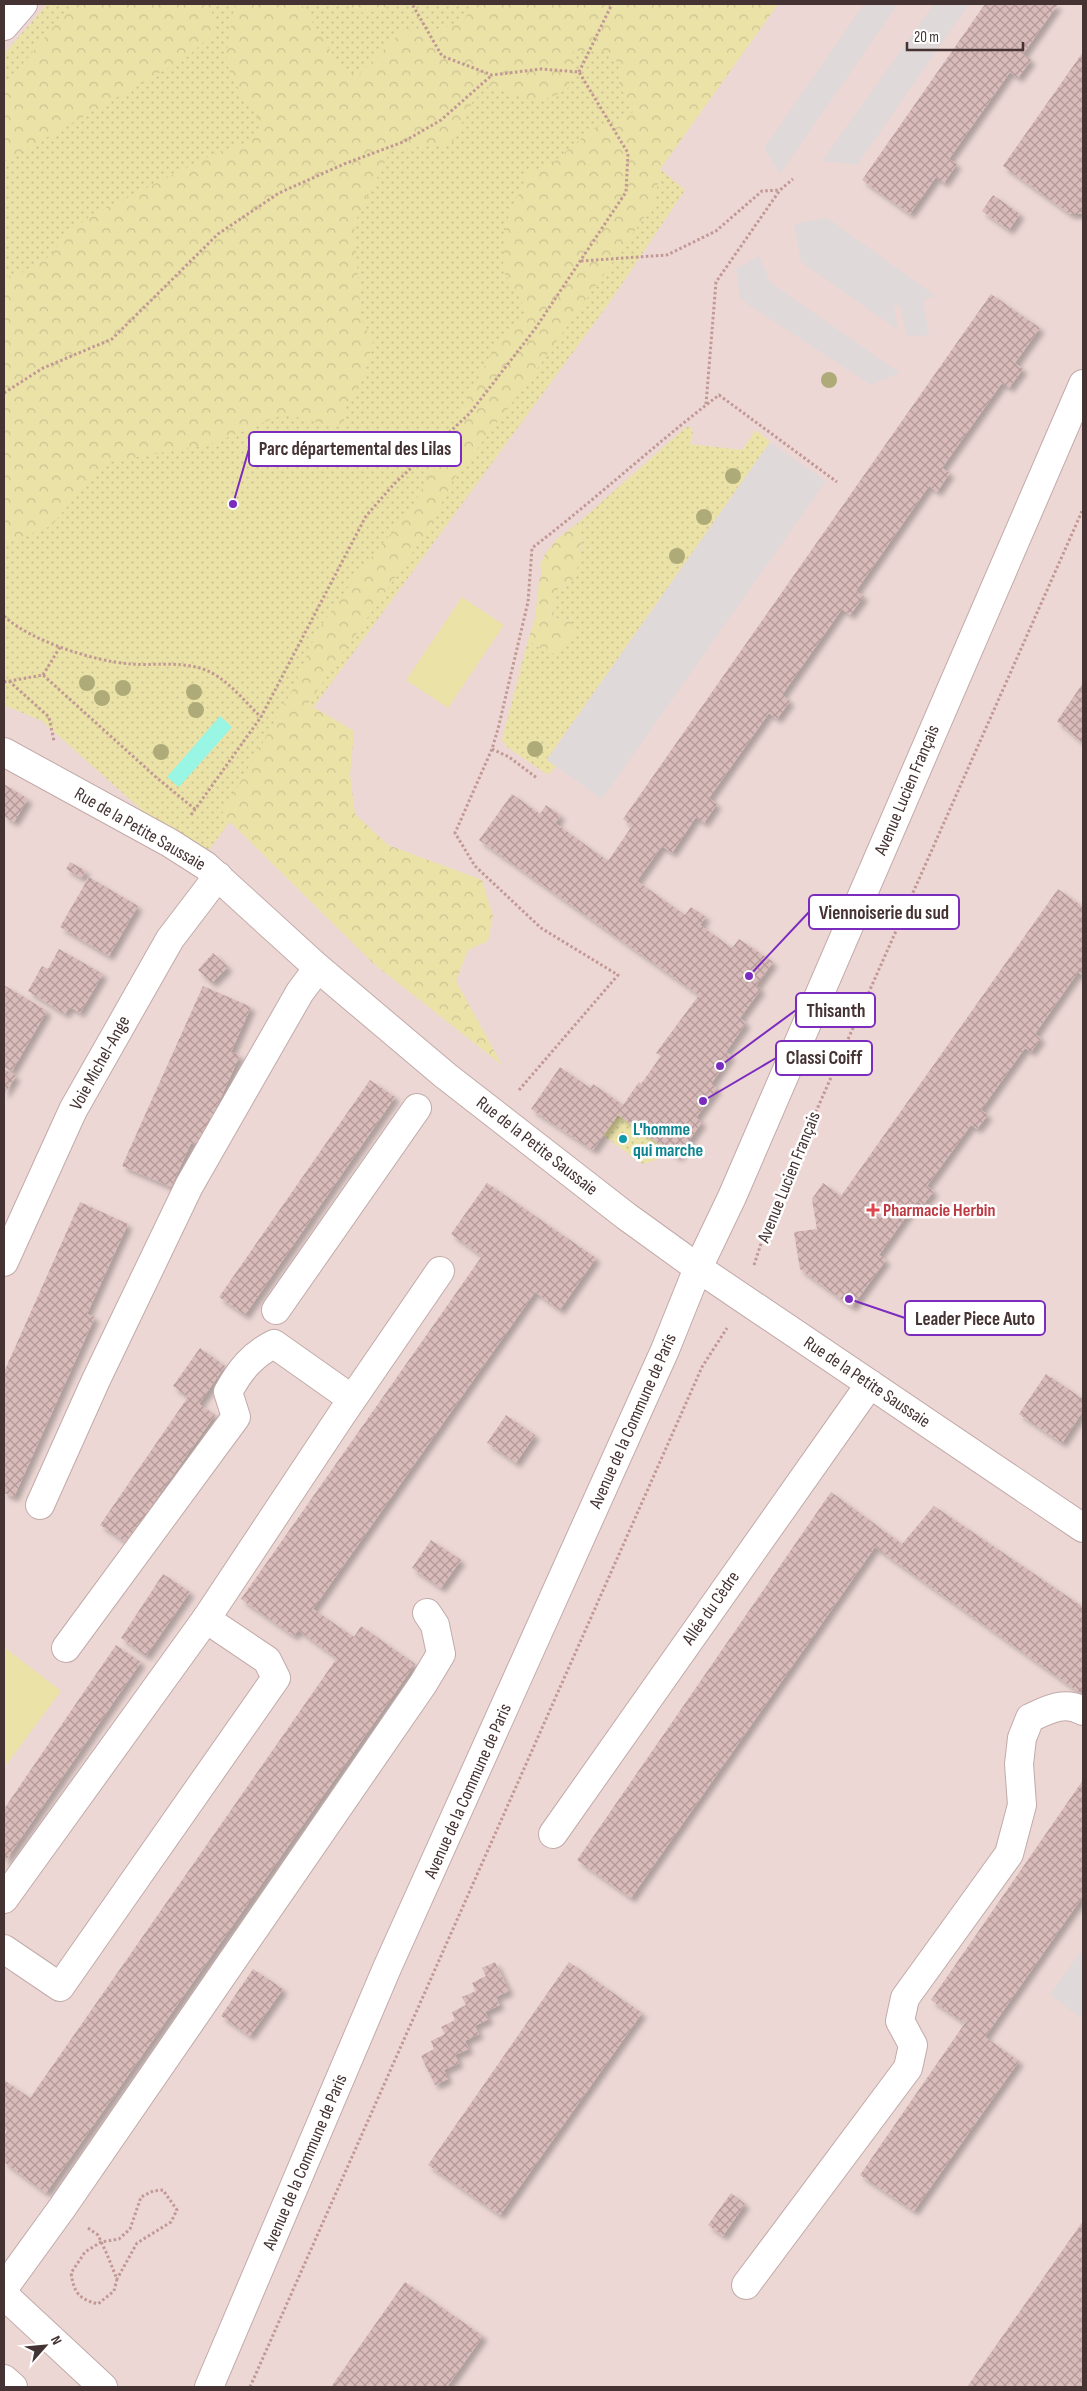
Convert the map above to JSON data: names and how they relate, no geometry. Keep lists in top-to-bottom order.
{
  "streets": {
    "street": [
      "Avenue Lucien Français",
      "Rue de la Petite Saussaie",
      "Voie Michel-Ange",
      "Avenue de la Commune de Paris",
      "Allée du Cèdre"
    ]
  },
  "crossings": [
    ["Avenue Lucien Français", "Rue de la Petite Saussaie"],
    ["Avenue Lucien Français", "Avenue de la Commune de Paris"],
    ["Rue de la Petite Saussaie", "Voie Michel-Ange"],
    ["Rue de la Petite Saussaie", "Avenue de la Commune de Paris"],
    ["Rue de la Petite Saussaie", "Allée du Cèdre"]
  ],
  "places": {
    "other": [
      "Parc départemental des Lilas",
      "Viennoiserie du sud",
      "Thisanth",
      "Classi Coiff",
      "L'homme qui marche",
      "Leader Piece Auto"
    ],
    "health": ["Pharmacie Herbin"]
  },
  "scale_bar": "20 m",
  "north": "top right"
}
